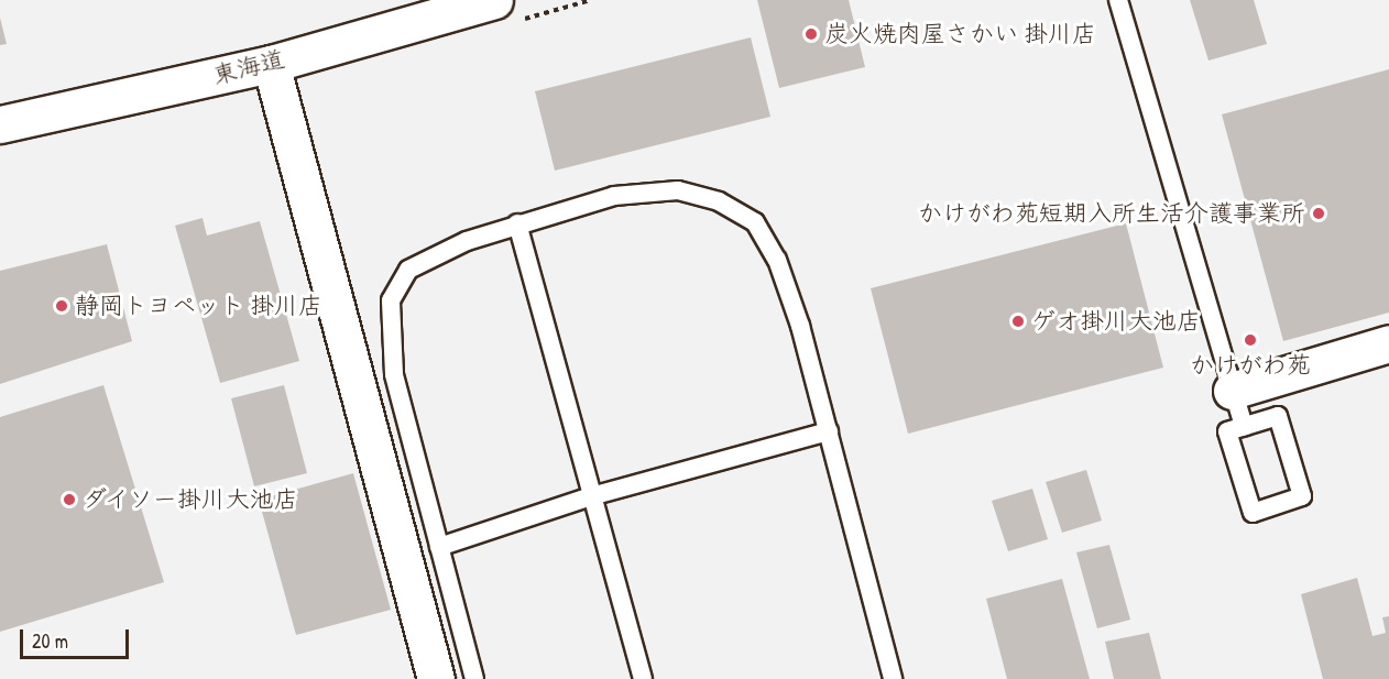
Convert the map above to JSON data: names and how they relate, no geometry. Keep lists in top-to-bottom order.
{
  "streets": {
    "street": ["東海道"]
  },
  "places": [
    "炭火焼肉屋さかい 掛川店",
    "かけがわ苑短期入所生活介護事業所",
    "静岡トヨペット 掛川店",
    "ゲオ掛川大池店",
    "かけがわ苑",
    "ダイソー掛川大池店"
  ],
  "scale_bar": "20 m"
}
